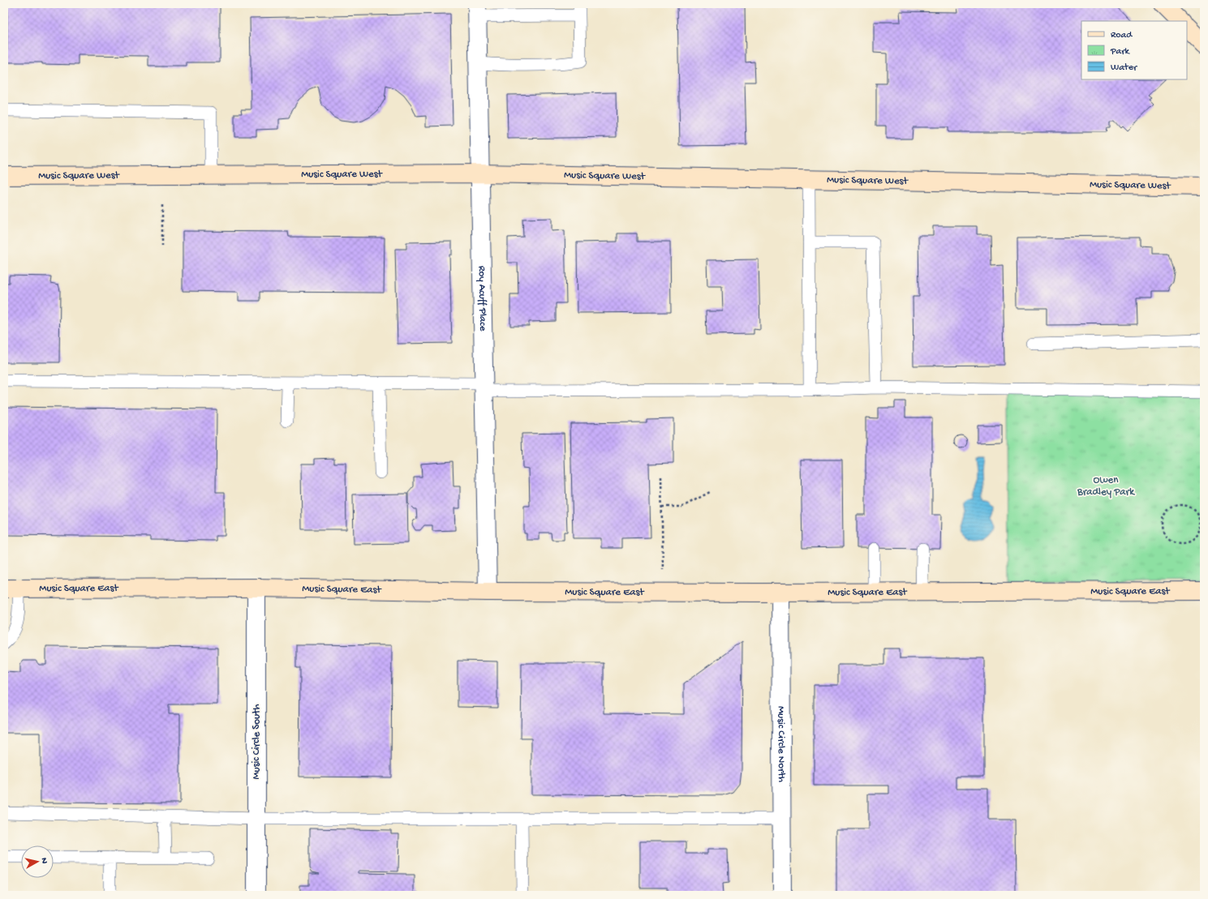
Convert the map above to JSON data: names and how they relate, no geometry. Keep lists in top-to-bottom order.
{
  "streets": {
    "main road": ["Music Square West", "Music Square East"],
    "street": ["Roy Acuff Place", "Music Circle South", "Music Circle North"]
  },
  "crossings": [
    ["Music Square West", "Roy Acuff Place"],
    ["Roy Acuff Place", "Music Square East"],
    ["Music Square East", "Music Circle South"],
    ["Music Square East", "Music Circle North"]
  ],
  "parks": ["Owen Bradley Park"],
  "legend": ["Road", "Park", "Water"],
  "north": "right"
}
